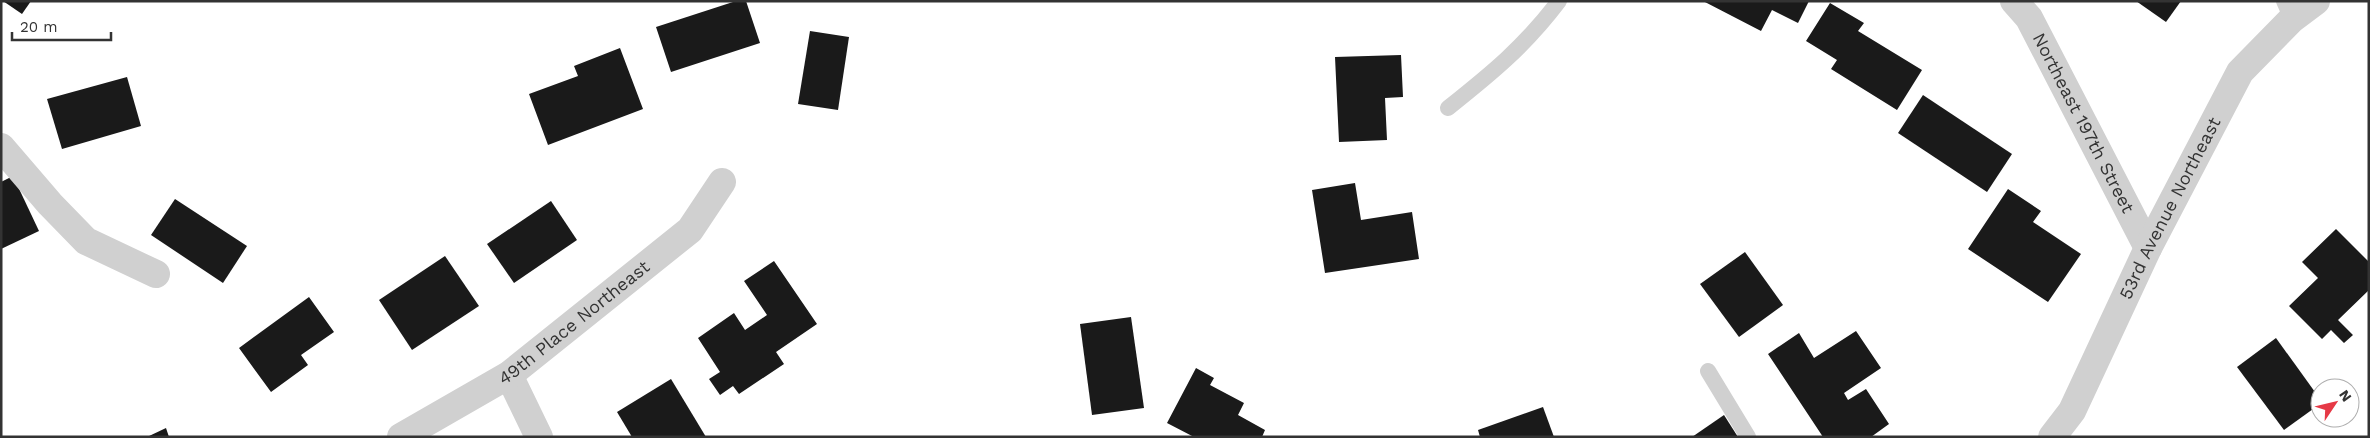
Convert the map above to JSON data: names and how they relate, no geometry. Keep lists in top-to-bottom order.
{
  "streets": {
    "street": ["Northeast 197th Street", "53rd Avenue Northeast", "49th Place Northeast"]
  },
  "crossings": [
    ["Northeast 197th Street", "53rd Avenue Northeast"]
  ],
  "scale_bar": "20 m",
  "north": "top right"
}
